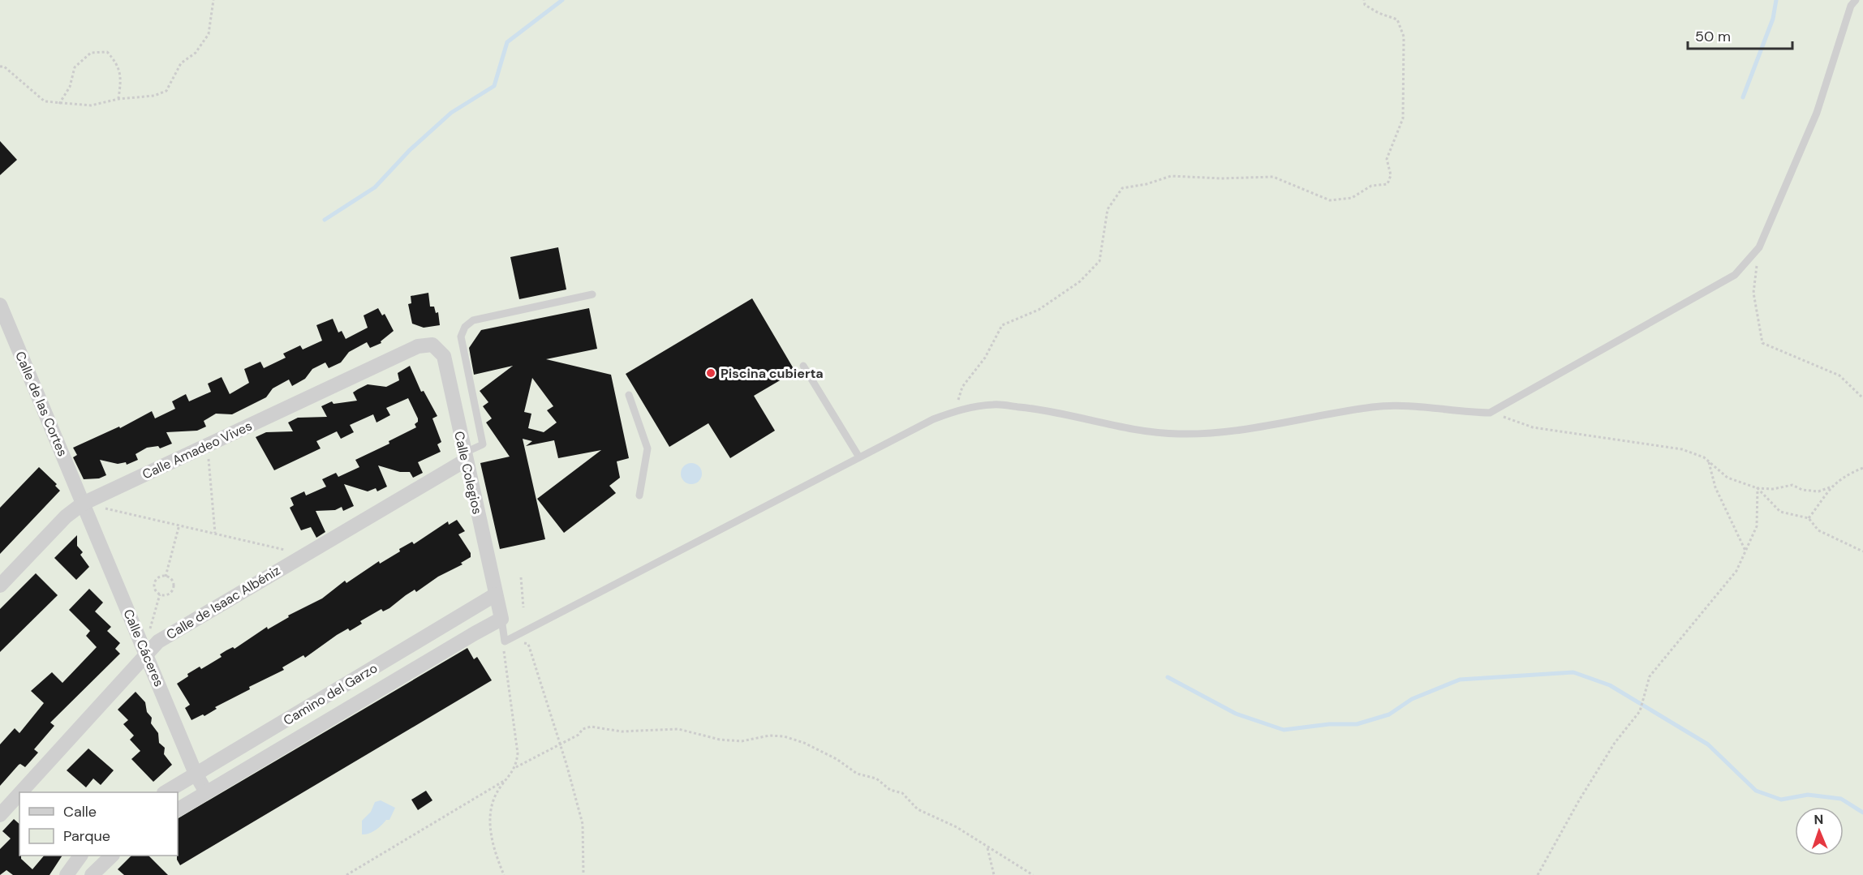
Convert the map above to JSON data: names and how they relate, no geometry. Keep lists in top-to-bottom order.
{
  "streets": {
    "street": [
      "Calle de las Cortes",
      "Calle Amadeo Vives",
      "Calle Colegios",
      "Calle de Isaac Albéniz",
      "Calle Cáceres",
      "Camino del Garzo"
    ]
  },
  "crossings": [
    ["Calle de las Cortes", "Calle Amadeo Vives"],
    ["Calle de las Cortes", "Calle Cáceres"],
    ["Calle Amadeo Vives", "Calle Colegios"],
    ["Calle Amadeo Vives", "Calle Cáceres"],
    ["Calle Colegios", "Calle de Isaac Albéniz"],
    ["Calle Colegios", "Camino del Garzo"],
    ["Calle de Isaac Albéniz", "Calle Cáceres"],
    ["Calle Cáceres", "Camino del Garzo"]
  ],
  "places": ["Piscina cubierta"],
  "legend": ["Calle", "Parque"],
  "scale_bar": "50 m",
  "north": "top"
}
